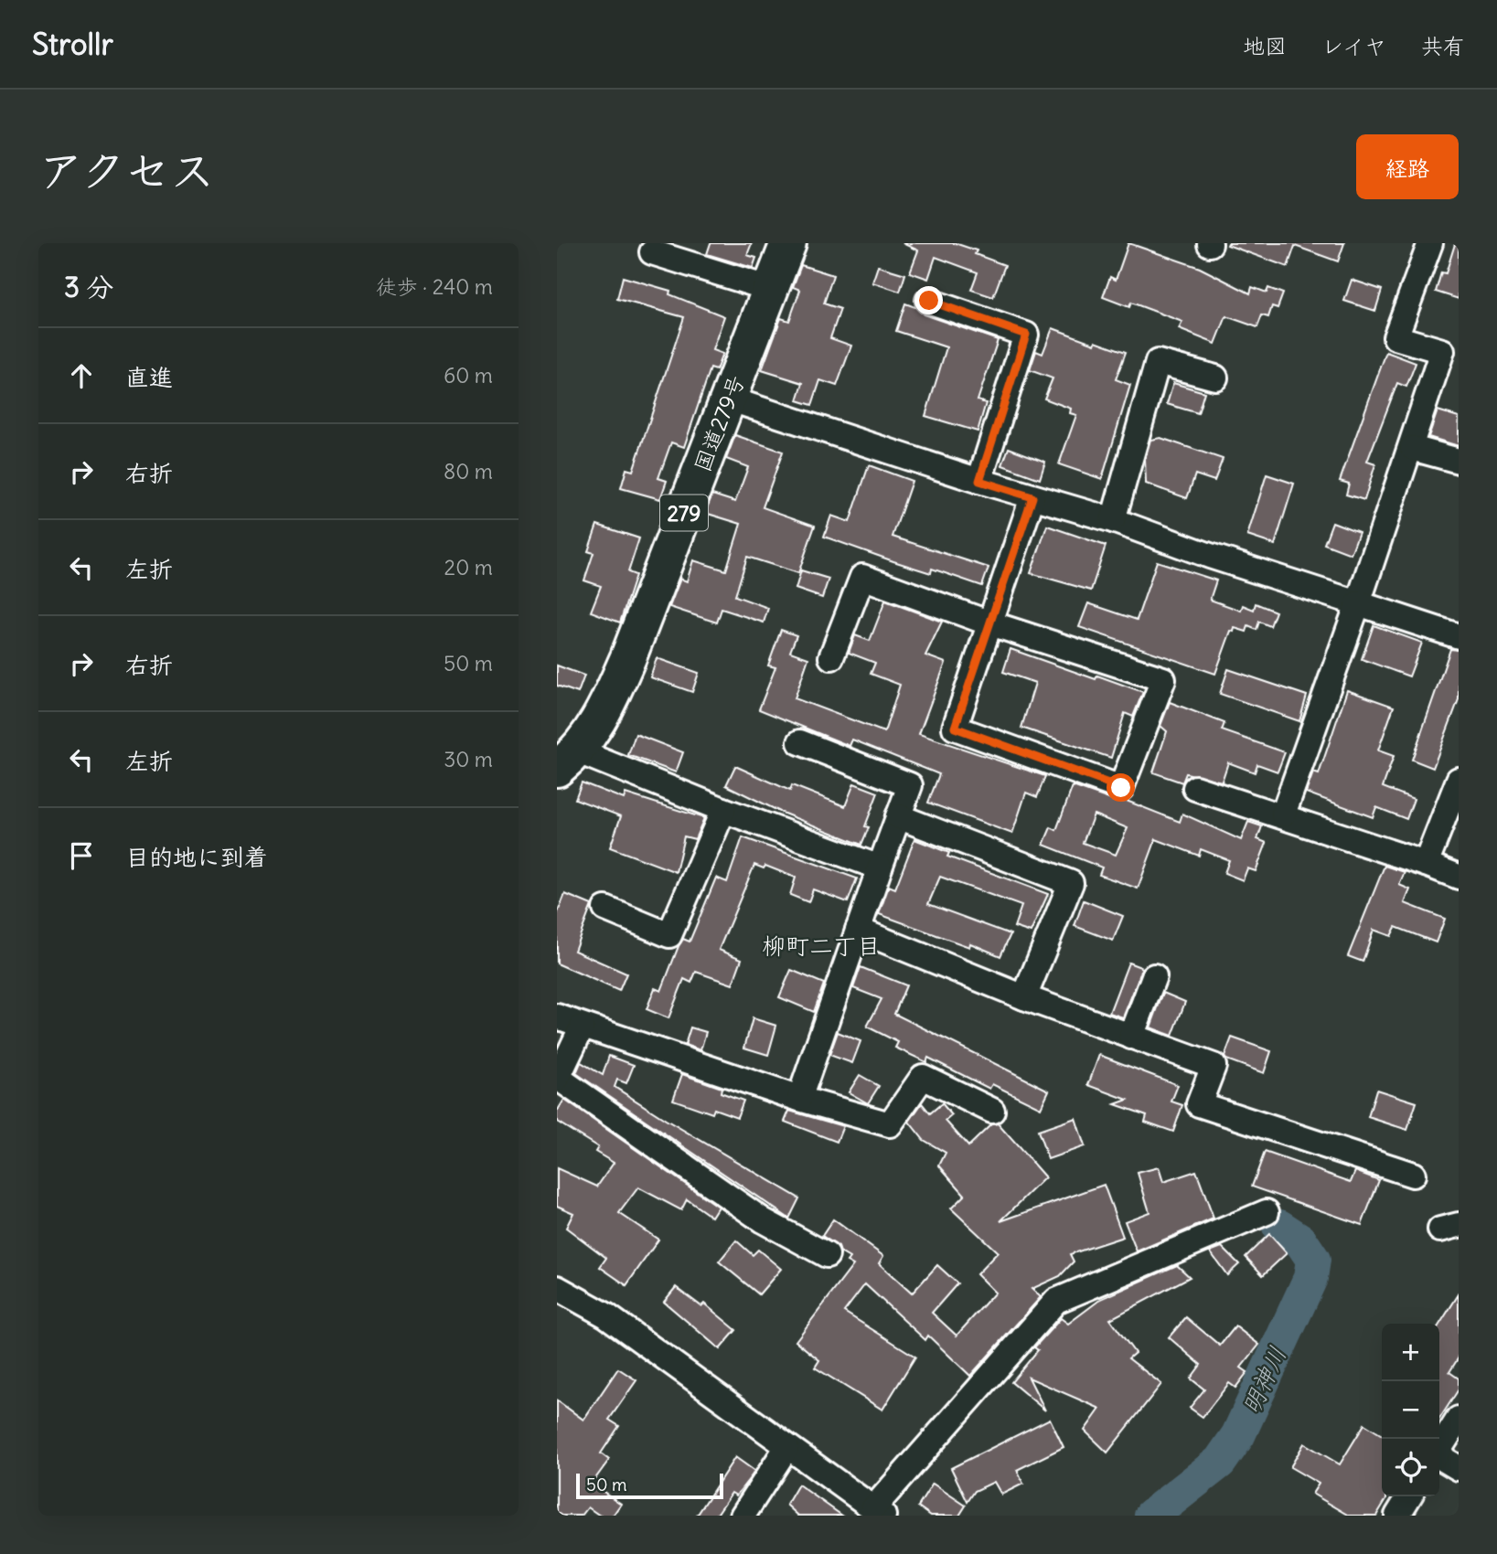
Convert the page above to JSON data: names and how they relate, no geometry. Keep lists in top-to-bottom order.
{
  "streets": {
    "highway": ["国道279号", "279"]
  },
  "districts": ["柳町二丁目"],
  "water": ["明神川"],
  "scale_bar": "50 m",
  "page": {
    "header": "Strollr",
    "nav": ["地図", "レイヤ", "共有"],
    "title": "アクセス",
    "buttons": "経路",
    "heading": ["3 分", "徒歩 · 240 m"],
    "list": [
      ["直進", "60 m"],
      ["右折", "80 m"],
      ["左折", "20 m"],
      ["右折", "50 m"],
      ["左折", "30 m"],
      "目的地に到着"
    ],
    "map_buttons": ["+", "−"],
    "scale": "50 m"
  }
}
